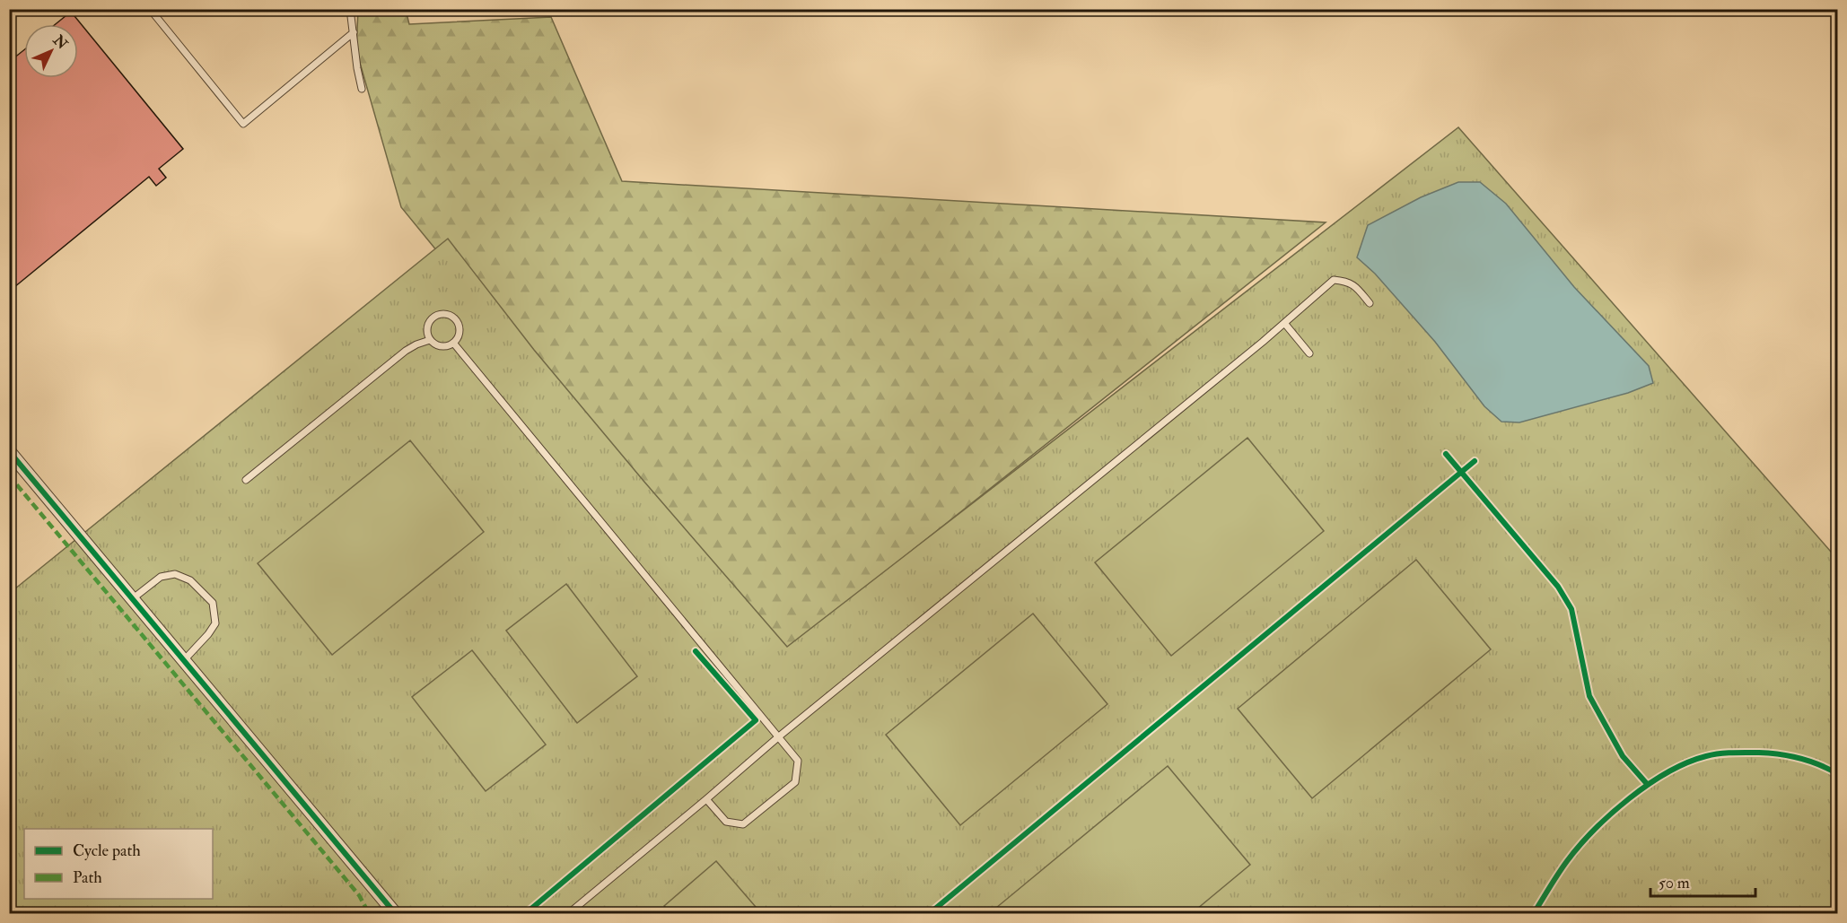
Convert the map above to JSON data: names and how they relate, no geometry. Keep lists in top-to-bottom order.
{
  "legend": ["Cycle path", "Path"],
  "scale_bar": "50 m",
  "north": "top right"
}
